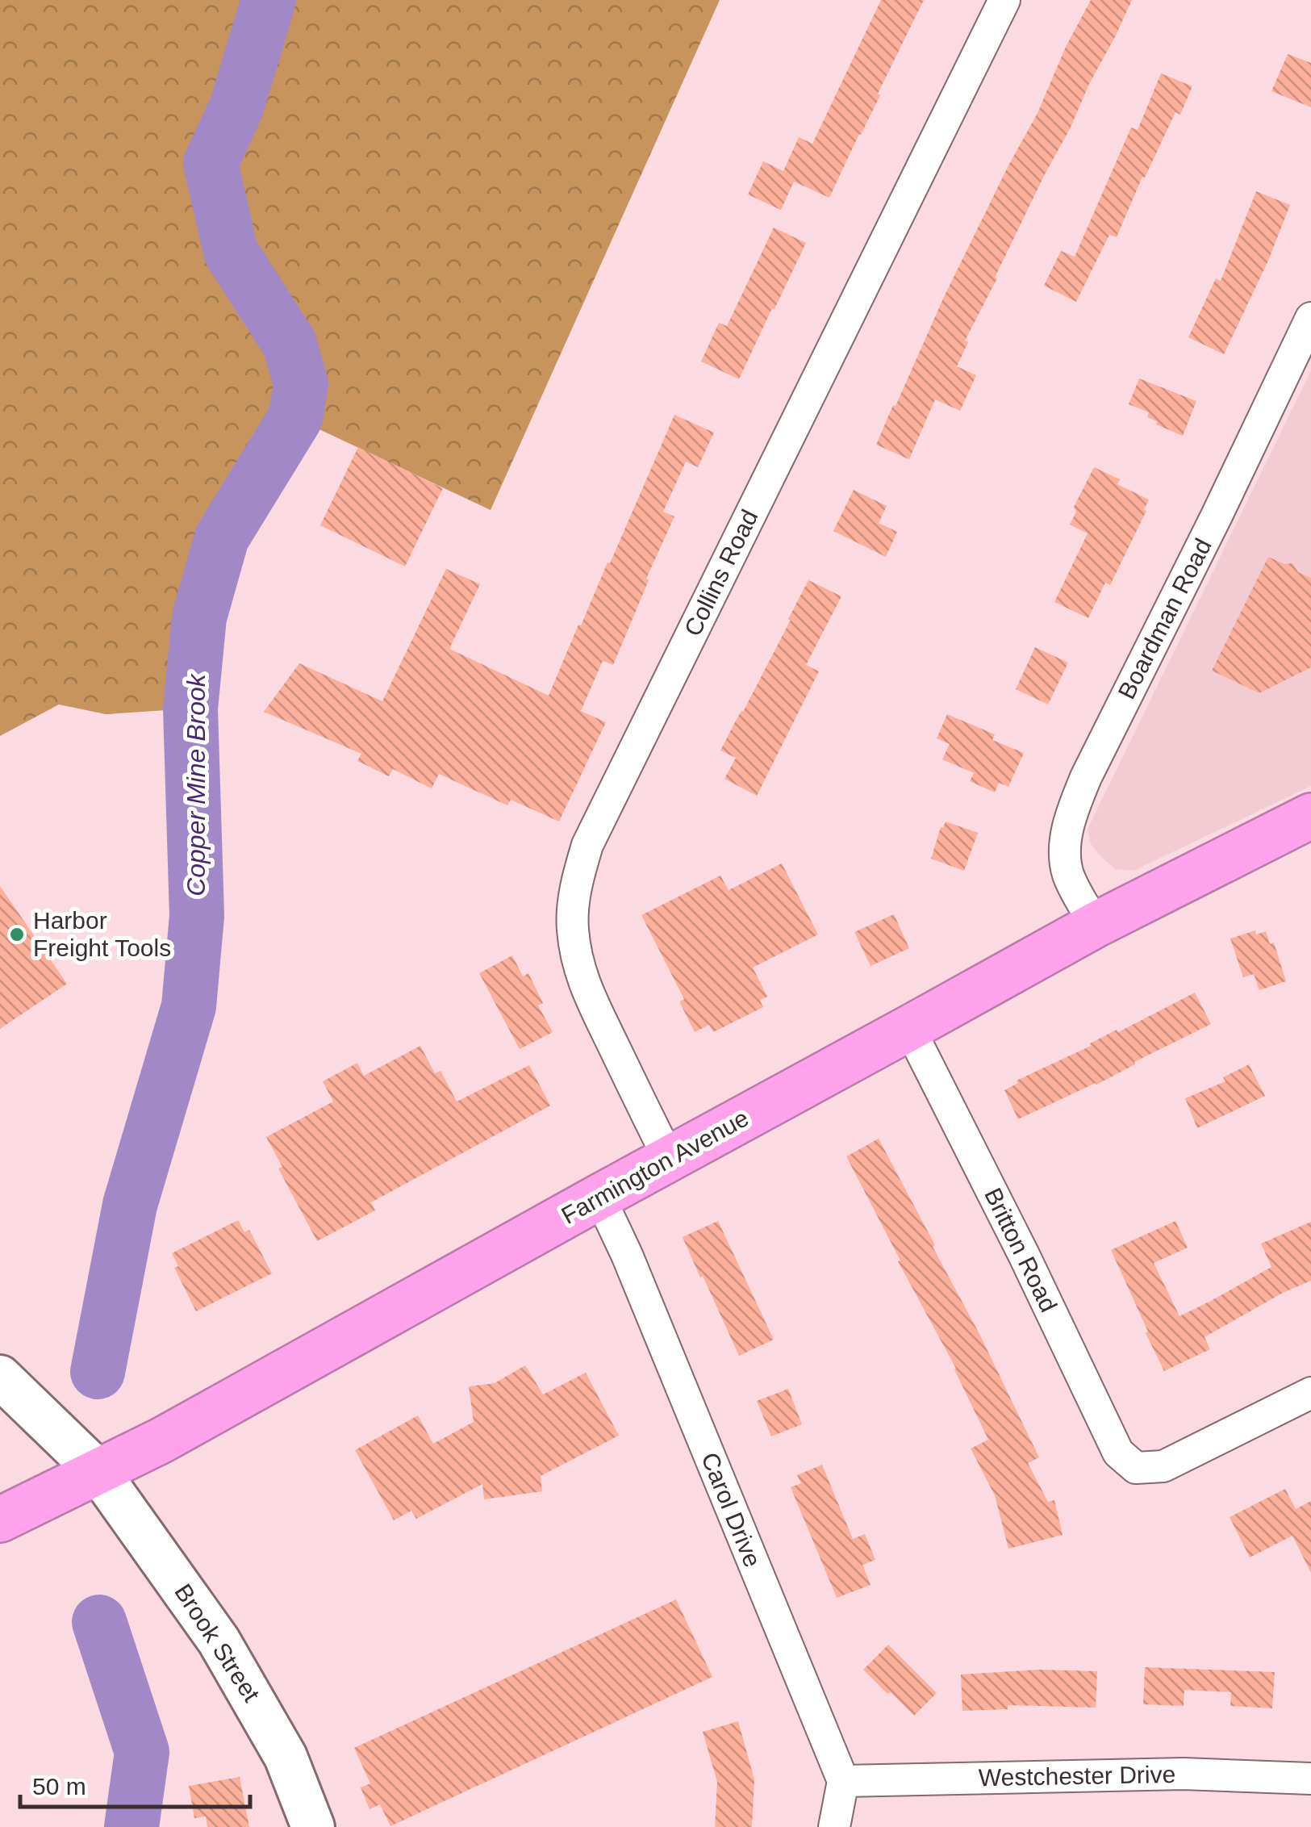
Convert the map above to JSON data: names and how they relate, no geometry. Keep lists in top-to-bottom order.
{
  "streets": {
    "highway": ["Farmington Avenue"],
    "street": [
      "Collins Road",
      "Boardman Road",
      "Britton Road",
      "Carol Drive",
      "Brook Street",
      "Westchester Drive"
    ]
  },
  "crossings": [
    ["Collins Road", "Farmington Avenue"],
    ["Boardman Road", "Farmington Avenue"],
    ["Farmington Avenue", "Britton Road"],
    ["Farmington Avenue", "Carol Drive"],
    ["Farmington Avenue", "Brook Street"],
    ["Carol Drive", "Westchester Drive"]
  ],
  "water": ["Copper Mine Brook"],
  "places": ["Harbor Freight Tools"],
  "scale_bar": "50 m"
}
